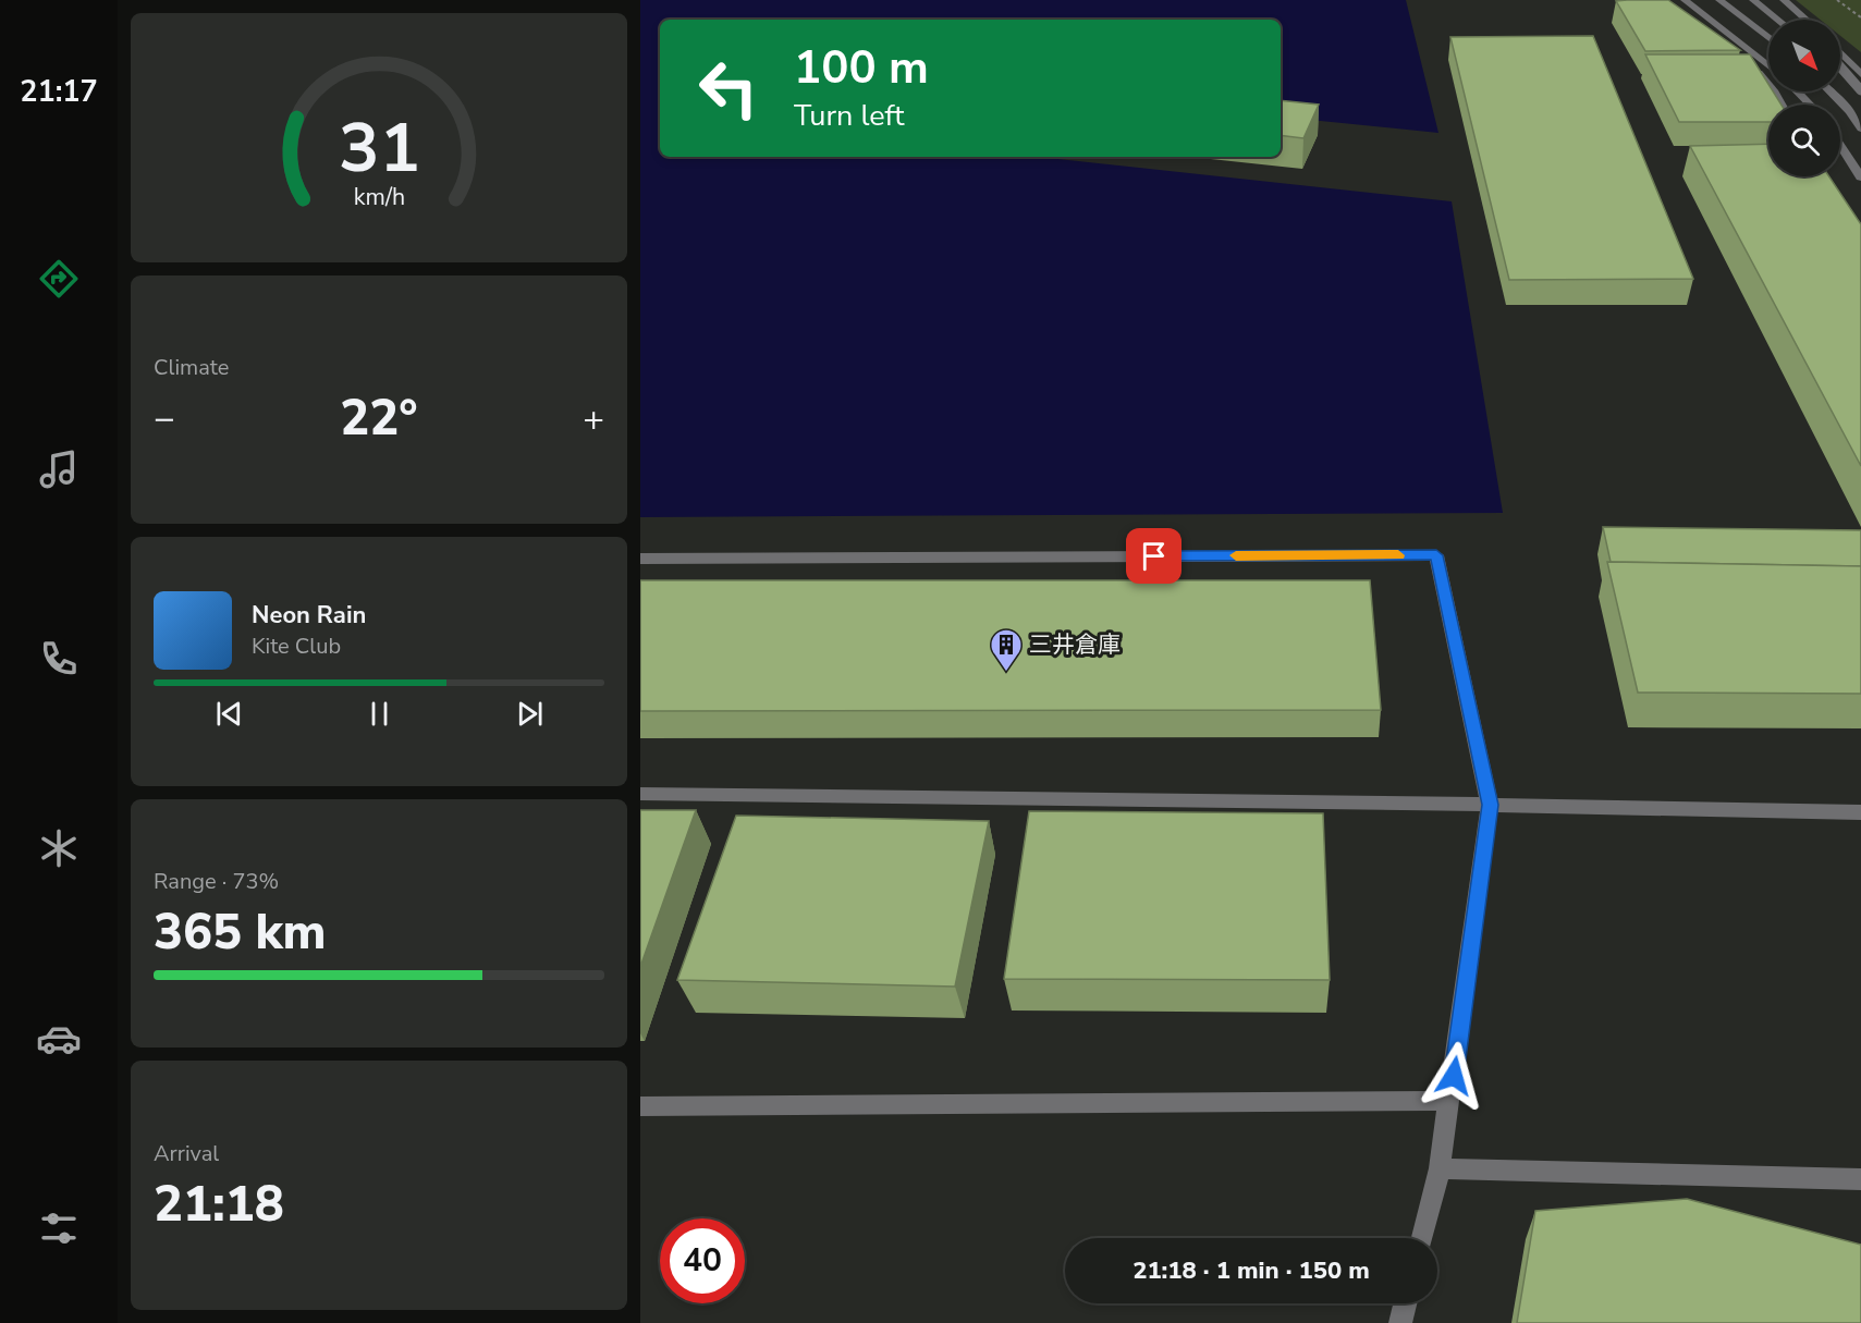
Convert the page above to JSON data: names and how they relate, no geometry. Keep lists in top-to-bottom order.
{
  "places": {
    "building": ["三井倉庫"]
  },
  "north": "bottom right",
  "page": {
    "tabs": "21:17",
    "turn": ["100 m", "Turn left"],
    "tile": [
      "Climate",
      ["Range · 73%", "365 km"],
      ["Arrival", "21:18"]
    ],
    "heat": ["−", "22°", "+"],
    "song": ["Neon Rain", "Kite Club"],
    "limit": "40",
    "trip": "21:18 · 1 min · 150 m",
    "gauge": ["31", "km/h"]
  }
}
